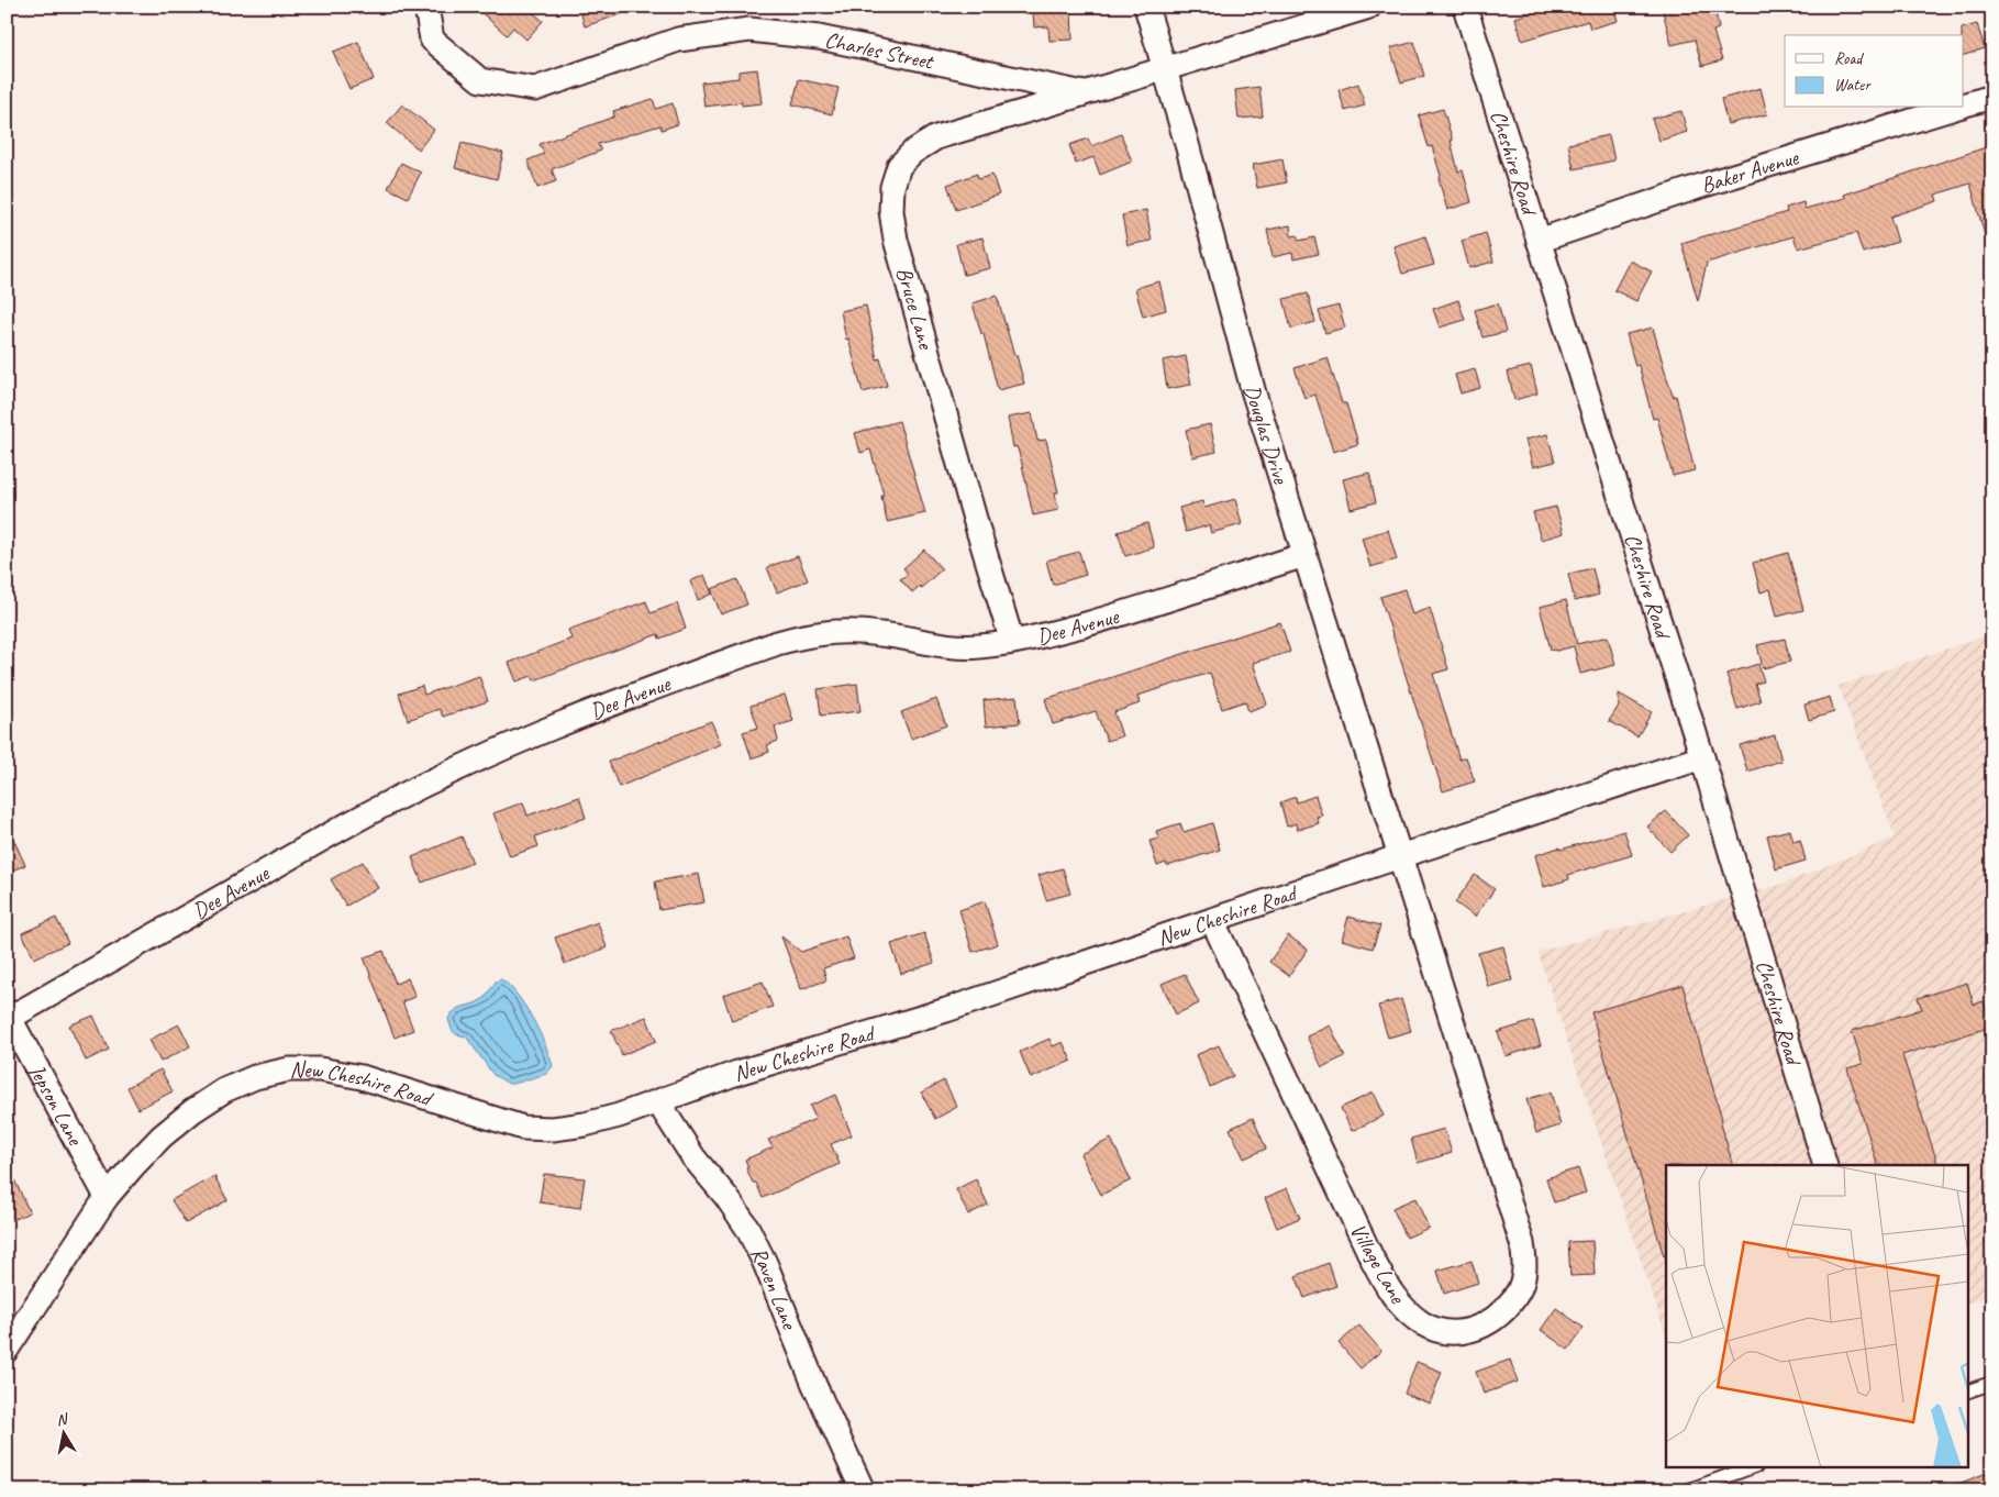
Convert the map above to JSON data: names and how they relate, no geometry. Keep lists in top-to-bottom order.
{
  "streets": {
    "street": [
      "Charles Street",
      "Cheshire Road",
      "Baker Avenue",
      "Bruce Lane",
      "Douglas Drive",
      "Dee Avenue",
      "New Cheshire Road",
      "Jepson Lane",
      "Village Lane",
      "Raven Lane"
    ]
  },
  "crossings": [
    ["Charles Street", "Bruce Lane"],
    ["Charles Street", "Douglas Drive"],
    ["Cheshire Road", "Baker Avenue"],
    ["Cheshire Road", "New Cheshire Road"],
    ["Bruce Lane", "Dee Avenue"],
    ["Douglas Drive", "Dee Avenue"],
    ["Douglas Drive", "New Cheshire Road"],
    ["Douglas Drive", "Village Lane"],
    ["Dee Avenue", "Jepson Lane"],
    ["New Cheshire Road", "Jepson Lane"],
    ["New Cheshire Road", "Village Lane"],
    ["New Cheshire Road", "Raven Lane"]
  ],
  "legend": ["Road", "Water"],
  "north": "top"
}
